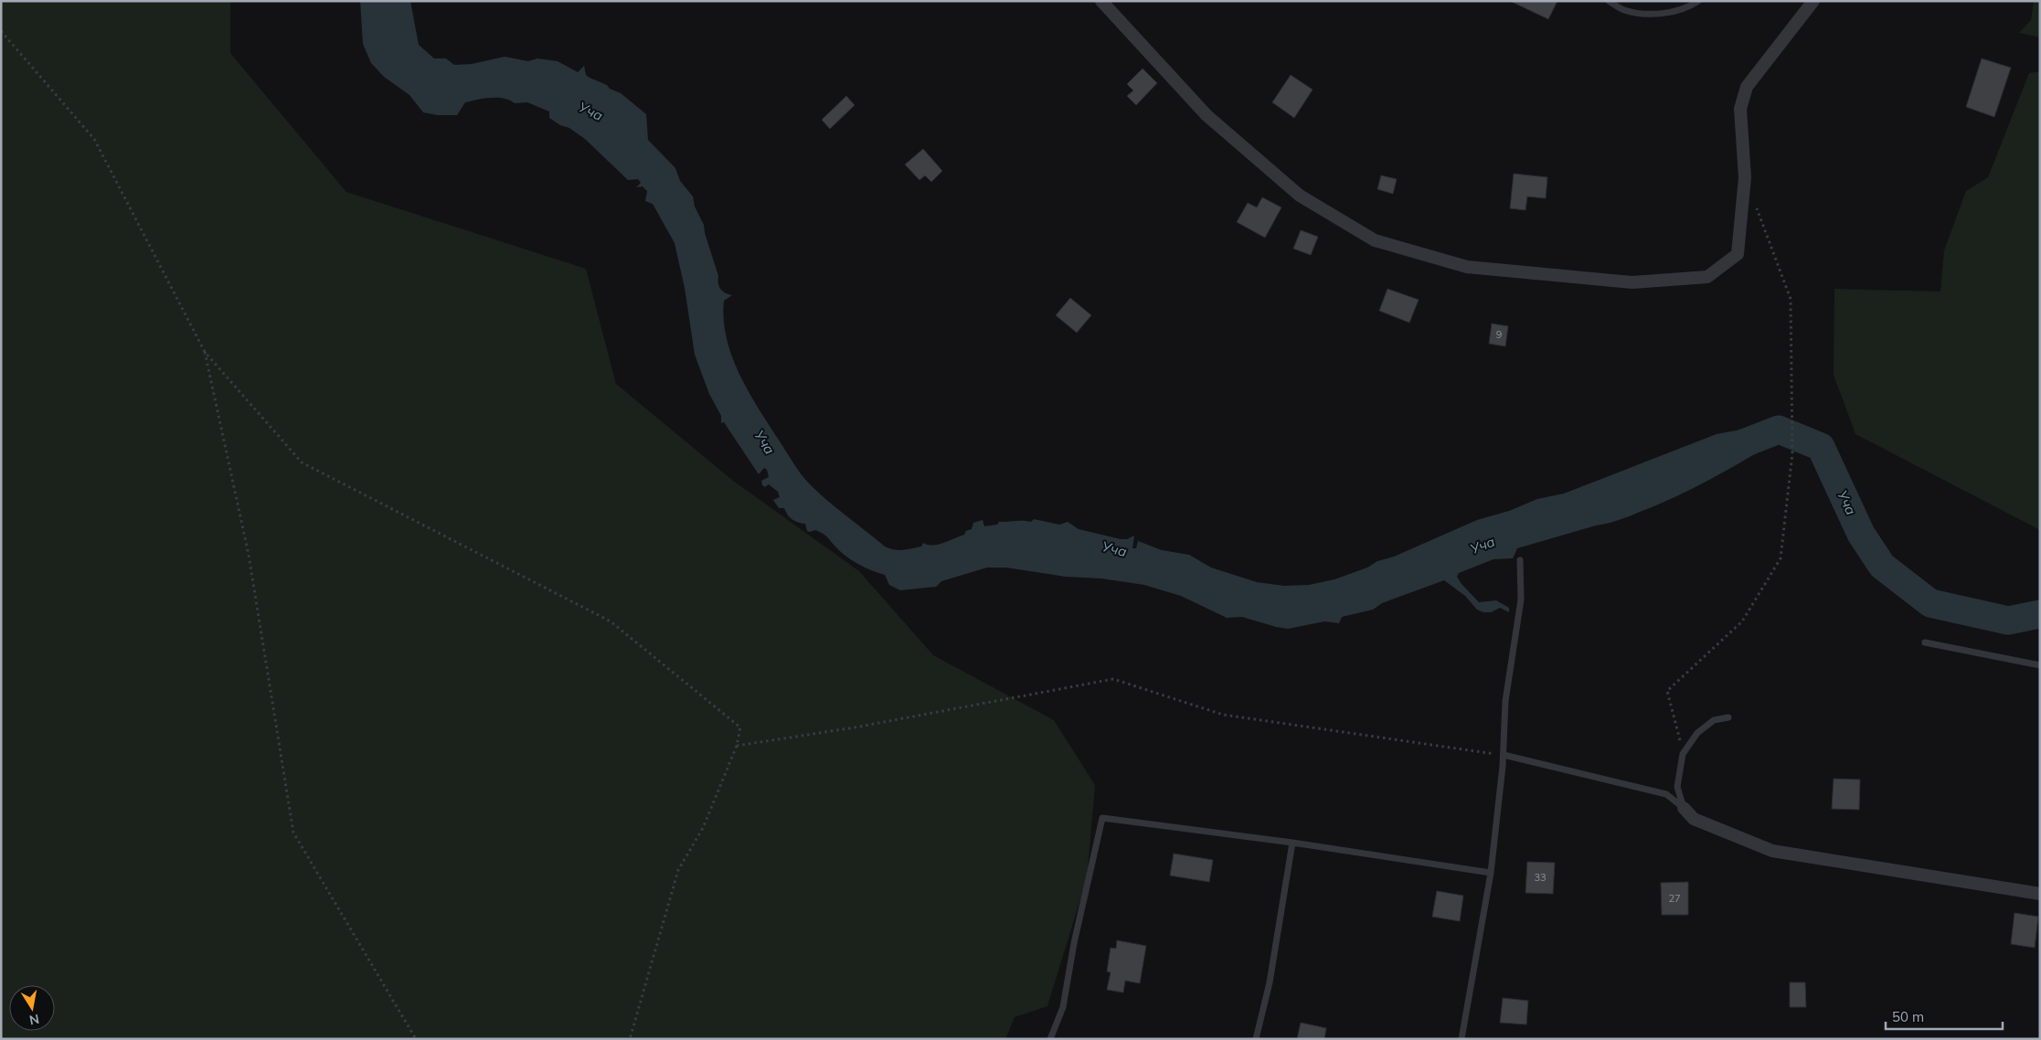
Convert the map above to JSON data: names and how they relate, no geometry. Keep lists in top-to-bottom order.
{
  "water": ["Уча"],
  "house_numbers": ["9", "33", "27"],
  "scale_bar": "50 m",
  "north": "bottom"
}
